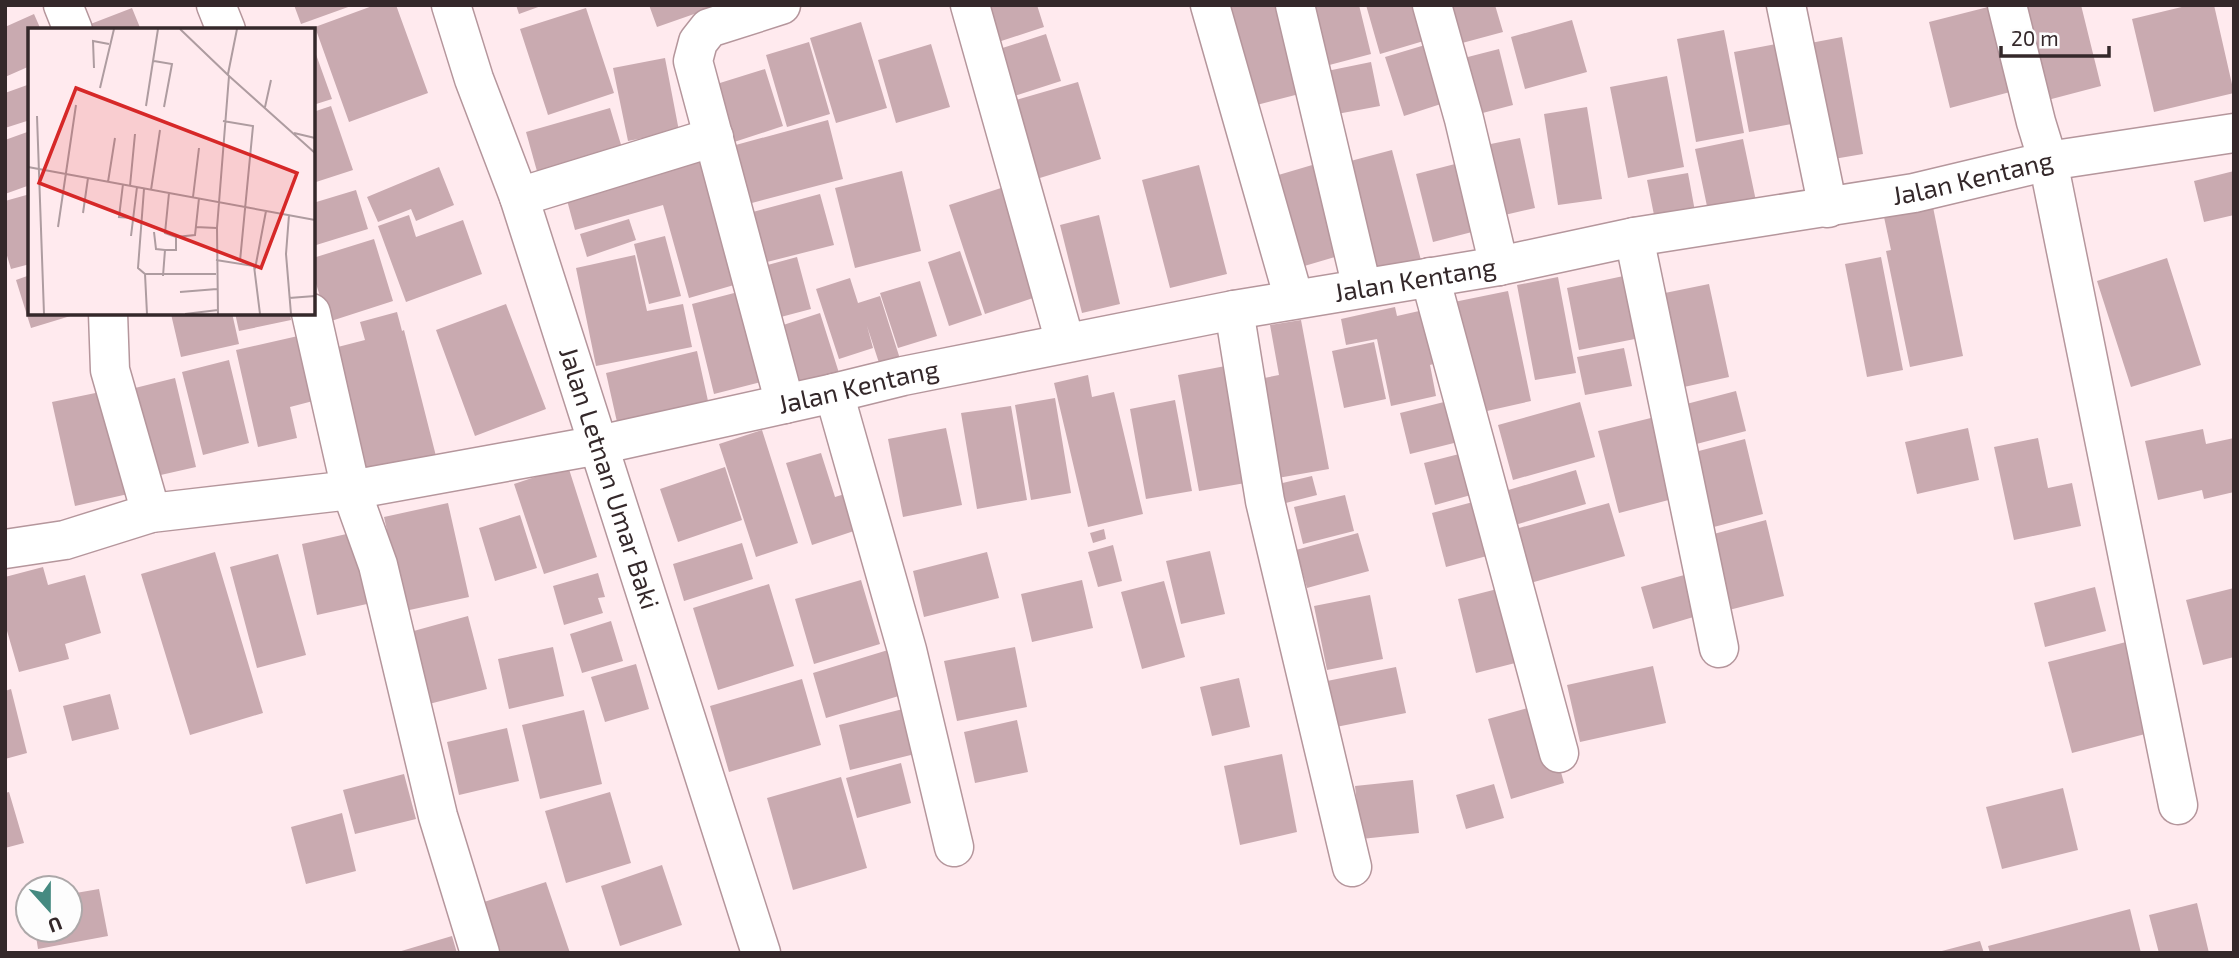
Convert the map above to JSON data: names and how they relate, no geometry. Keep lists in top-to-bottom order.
{
  "streets": {
    "street": ["Jalan Kentang", "Jalan Letnan Umar Baki"]
  },
  "crossings": [
    ["Jalan Kentang", "Jalan Letnan Umar Baki"]
  ],
  "scale_bar": "20 m",
  "north": "bottom"
}
